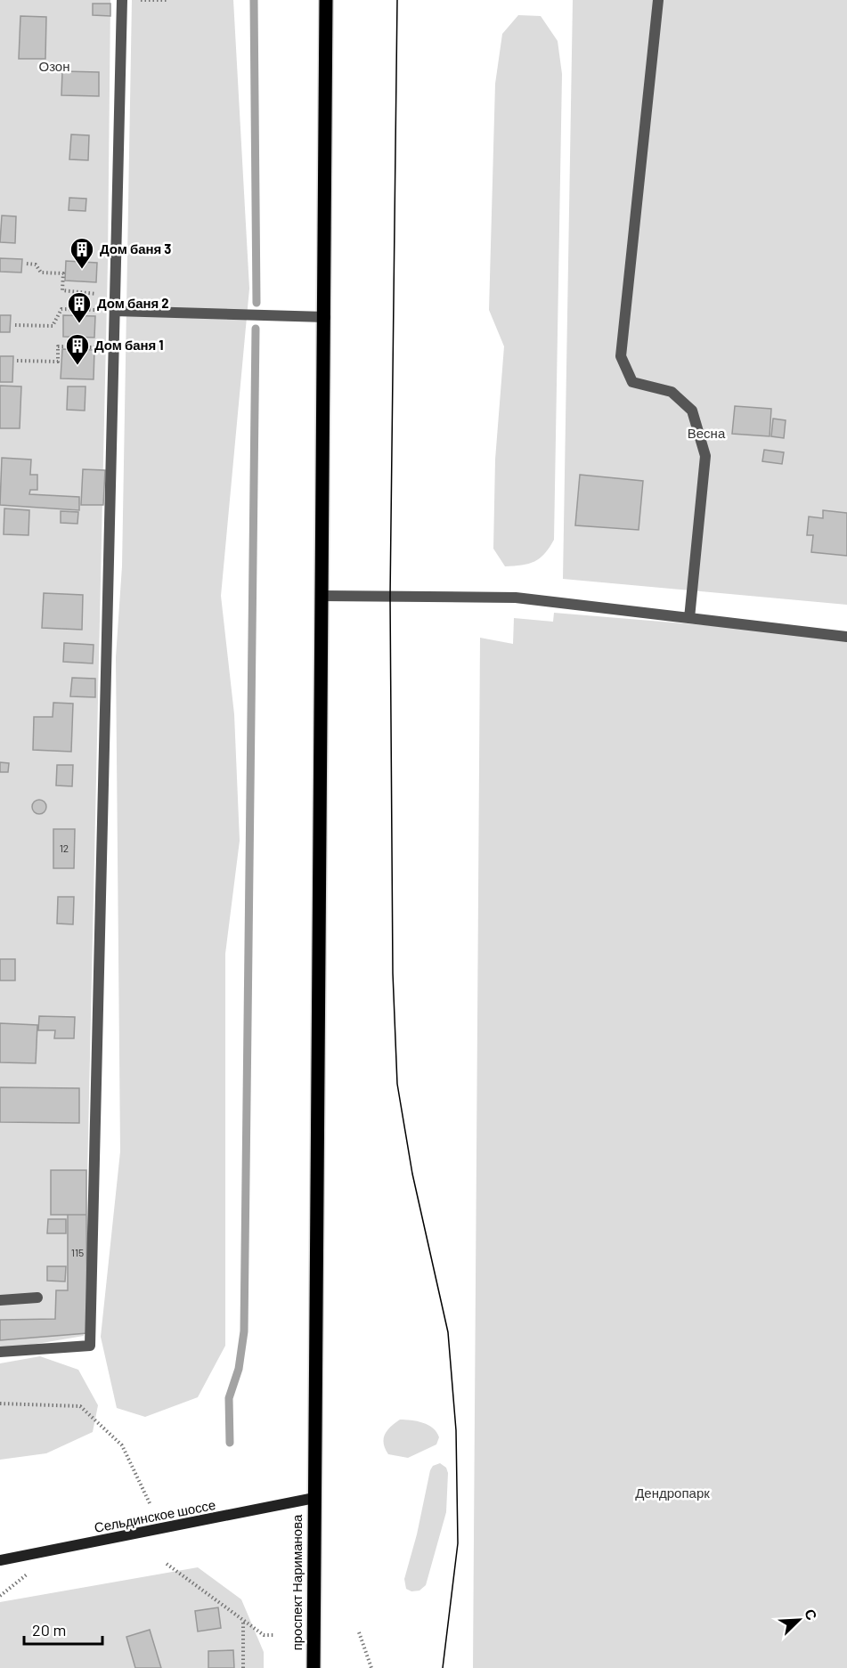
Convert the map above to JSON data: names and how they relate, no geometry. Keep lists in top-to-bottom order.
{
  "streets": {
    "main road": ["Сельдинское шоссе", "проспект Нариманова"]
  },
  "crossings": [
    ["Сельдинское шоссе", "проспект Нариманова"]
  ],
  "parks": ["Озон", "Весна", "Дендропарк"],
  "places": {
    "building": ["Дом баня 3", "Дом баня 2", "Дом баня 1"]
  },
  "house_numbers": ["12", "115"],
  "scale_bar": "20 m",
  "north": "top right"
}
